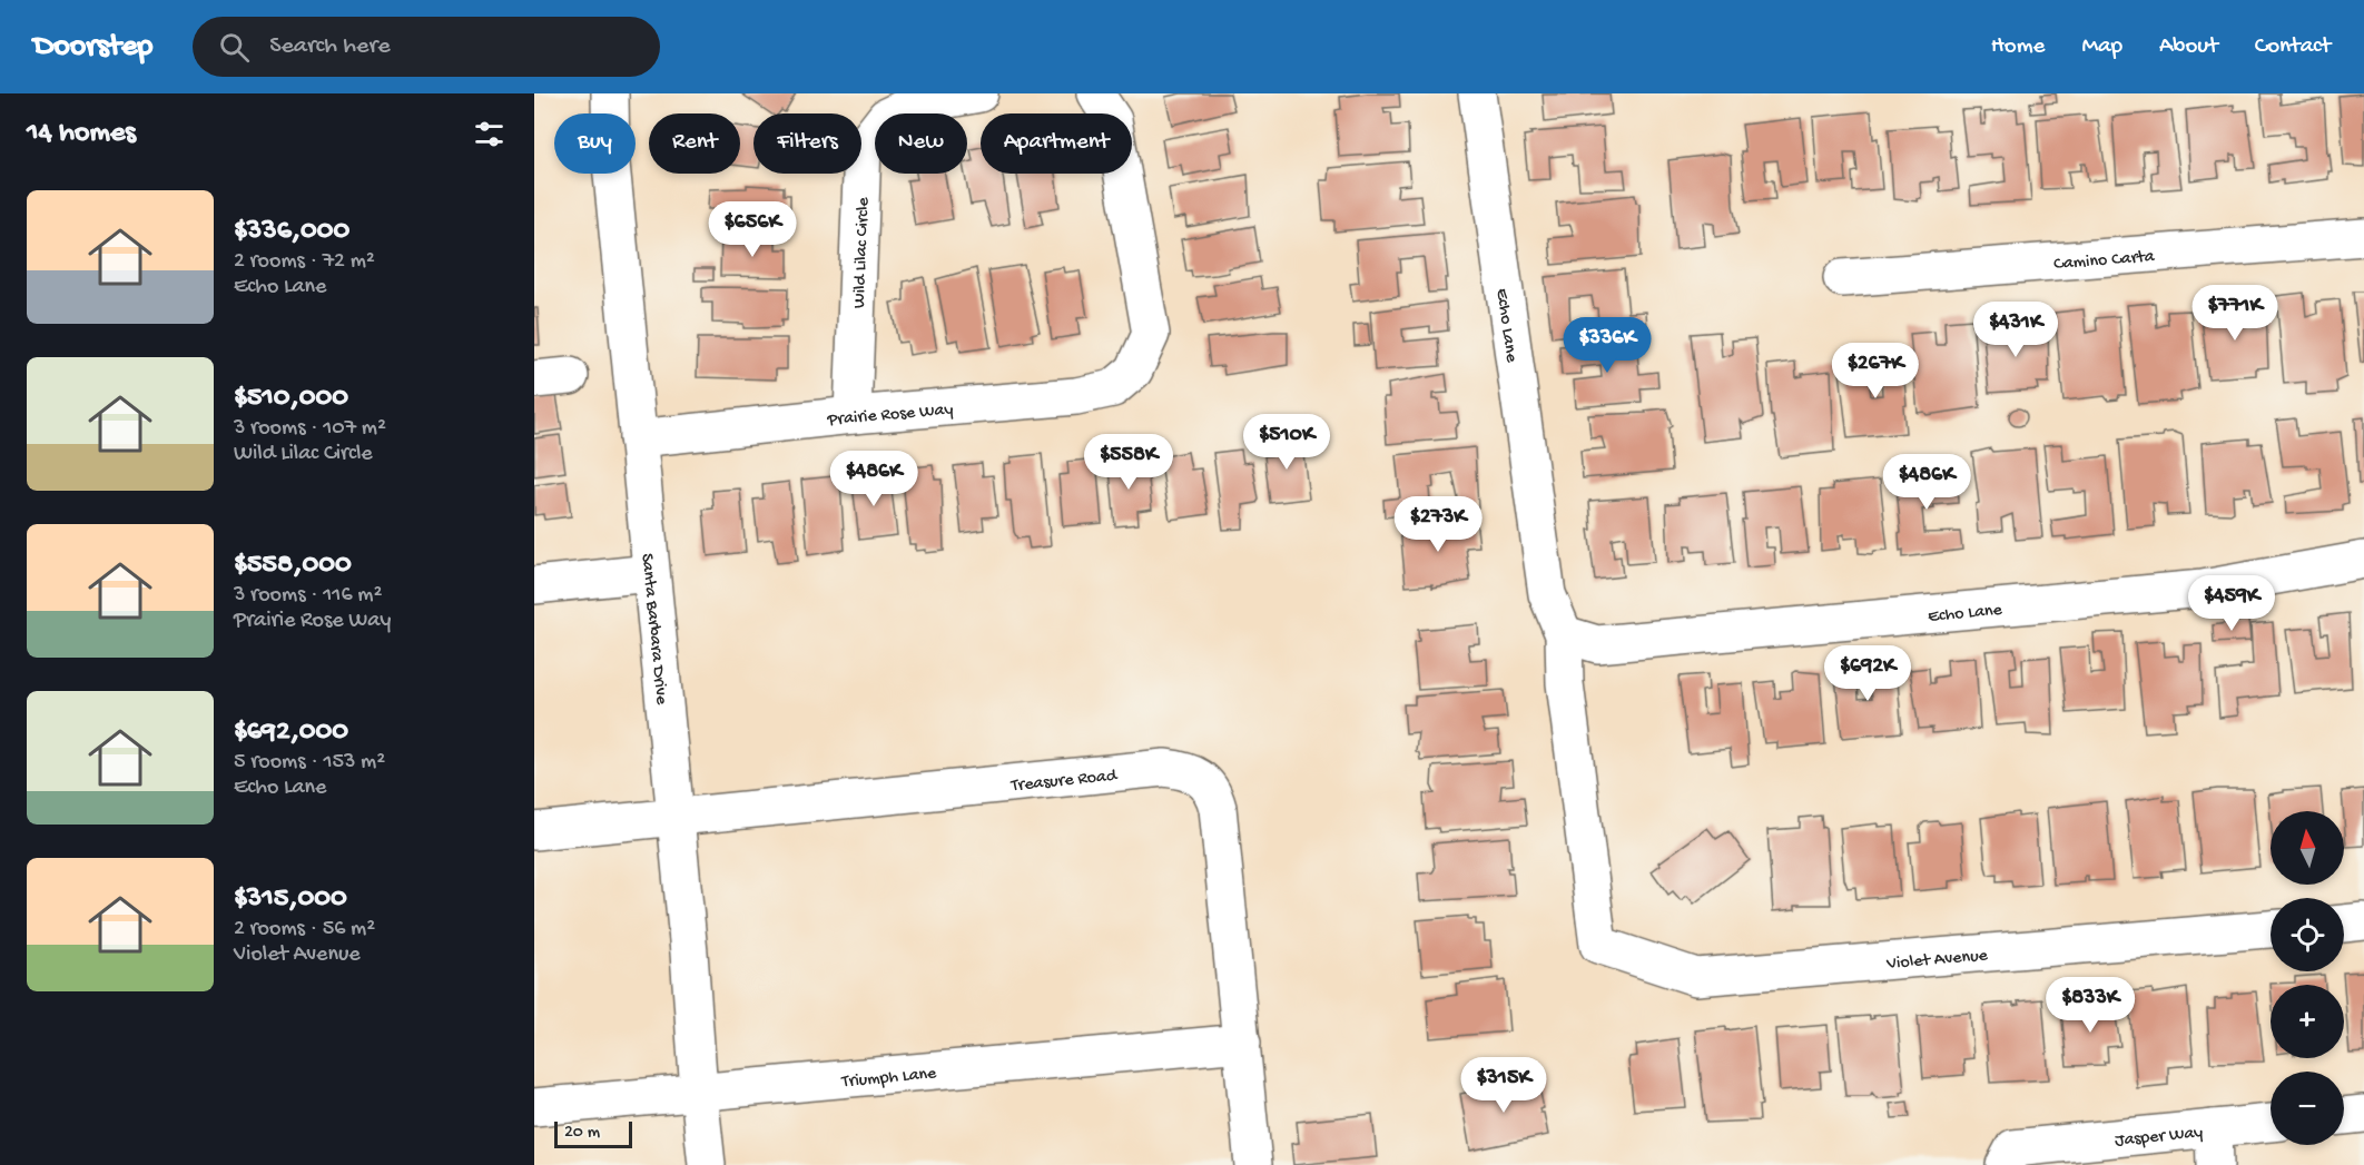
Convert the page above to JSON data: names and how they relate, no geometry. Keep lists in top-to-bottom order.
{
  "streets": {
    "street": [
      "Wild Lilac Circle",
      "Camino Carta",
      "Echo Lane",
      "Prairie Rose Way",
      "Santa Barbara Drive",
      "Treasure Road",
      "Violet Avenue",
      "Triumph Lane",
      "Jasper Way"
    ]
  },
  "crossings": [
    ["Wild Lilac Circle", "Prairie Rose Way"],
    ["Echo Lane", "Violet Avenue"],
    ["Prairie Rose Way", "Santa Barbara Drive"],
    ["Santa Barbara Drive", "Treasure Road"],
    ["Santa Barbara Drive", "Triumph Lane"],
    ["Treasure Road", "Triumph Lane"]
  ],
  "scale_bar": "20 m",
  "north": "top",
  "page": {
    "header": "Doorstep",
    "search": "Search here",
    "nav": [
      "Home",
      "Map",
      "About",
      "Contact"
    ],
    "heading": "14 homes",
    "chip": [
      "Buy",
      "Rent",
      "Filters",
      "New",
      "Apartment"
    ],
    "list": [
      {
        "name": "$336,000",
        "note": "2 rooms · 72 m² · Echo Lane"
      },
      {
        "name": "$510,000",
        "note": "3 rooms · 107 m² · Wild Lilac Circle"
      },
      {
        "name": "$558,000",
        "note": "3 rooms · 116 m² · Prairie Rose Way"
      },
      {
        "name": "$692,000",
        "note": "5 rooms · 153 m² · Echo Lane"
      },
      {
        "name": "$315,000",
        "note": "2 rooms · 56 m² · Violet Avenue"
      }
    ],
    "price": [
      "$656K",
      "$771K",
      "$431K",
      "$336K",
      "$267K",
      "$510K",
      "$558K",
      "$486K",
      "$486K",
      "$273K",
      "$459K",
      "$692K",
      "$833K",
      "$315K"
    ],
    "map_buttons": ["+", "−"],
    "scale": "20 m"
  }
}
